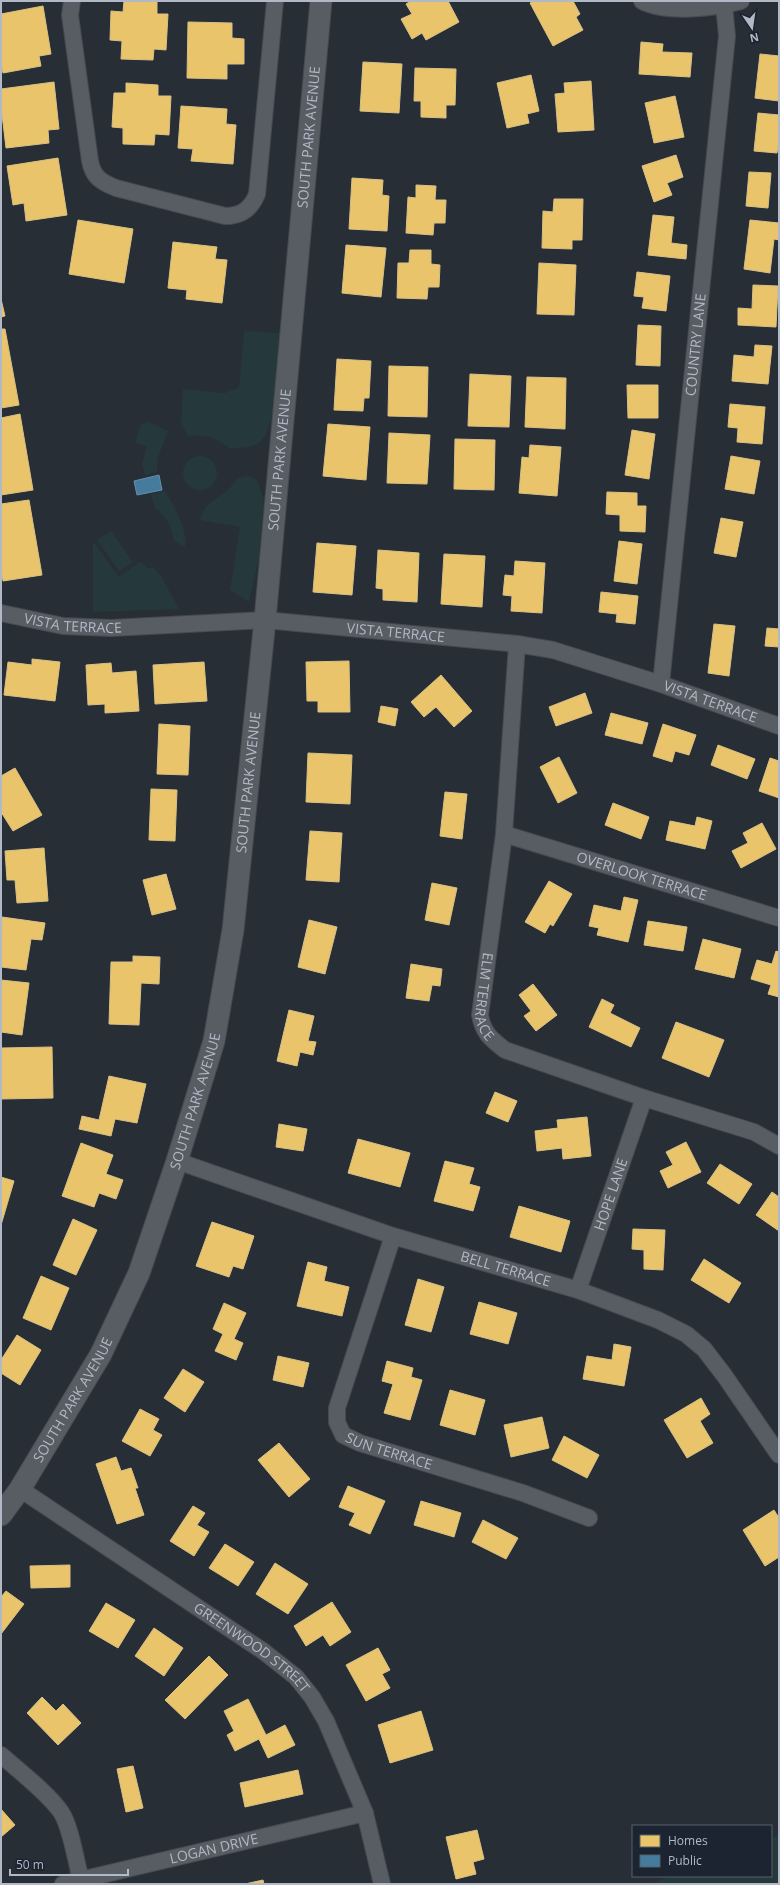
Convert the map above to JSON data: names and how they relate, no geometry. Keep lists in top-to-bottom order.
{
  "streets": {
    "street": [
      "SOUTH PARK AVENUE",
      "COUNTRY LANE",
      "VISTA TERRACE",
      "OVERLOOK TERRACE",
      "ELM TERRACE",
      "HOPE LANE",
      "BELL TERRACE",
      "SUN TERRACE",
      "GREENWOOD STREET",
      "LOGAN DRIVE"
    ]
  },
  "crossings": [
    ["SOUTH PARK AVENUE", "VISTA TERRACE"],
    ["SOUTH PARK AVENUE", "BELL TERRACE"],
    ["SOUTH PARK AVENUE", "GREENWOOD STREET"],
    ["COUNTRY LANE", "VISTA TERRACE"],
    ["VISTA TERRACE", "ELM TERRACE"],
    ["OVERLOOK TERRACE", "ELM TERRACE"],
    ["ELM TERRACE", "HOPE LANE"],
    ["HOPE LANE", "BELL TERRACE"],
    ["BELL TERRACE", "SUN TERRACE"],
    ["GREENWOOD STREET", "LOGAN DRIVE"]
  ],
  "legend": ["Homes", "Public"],
  "scale_bar": "50 m",
  "north": "bottom"
}
